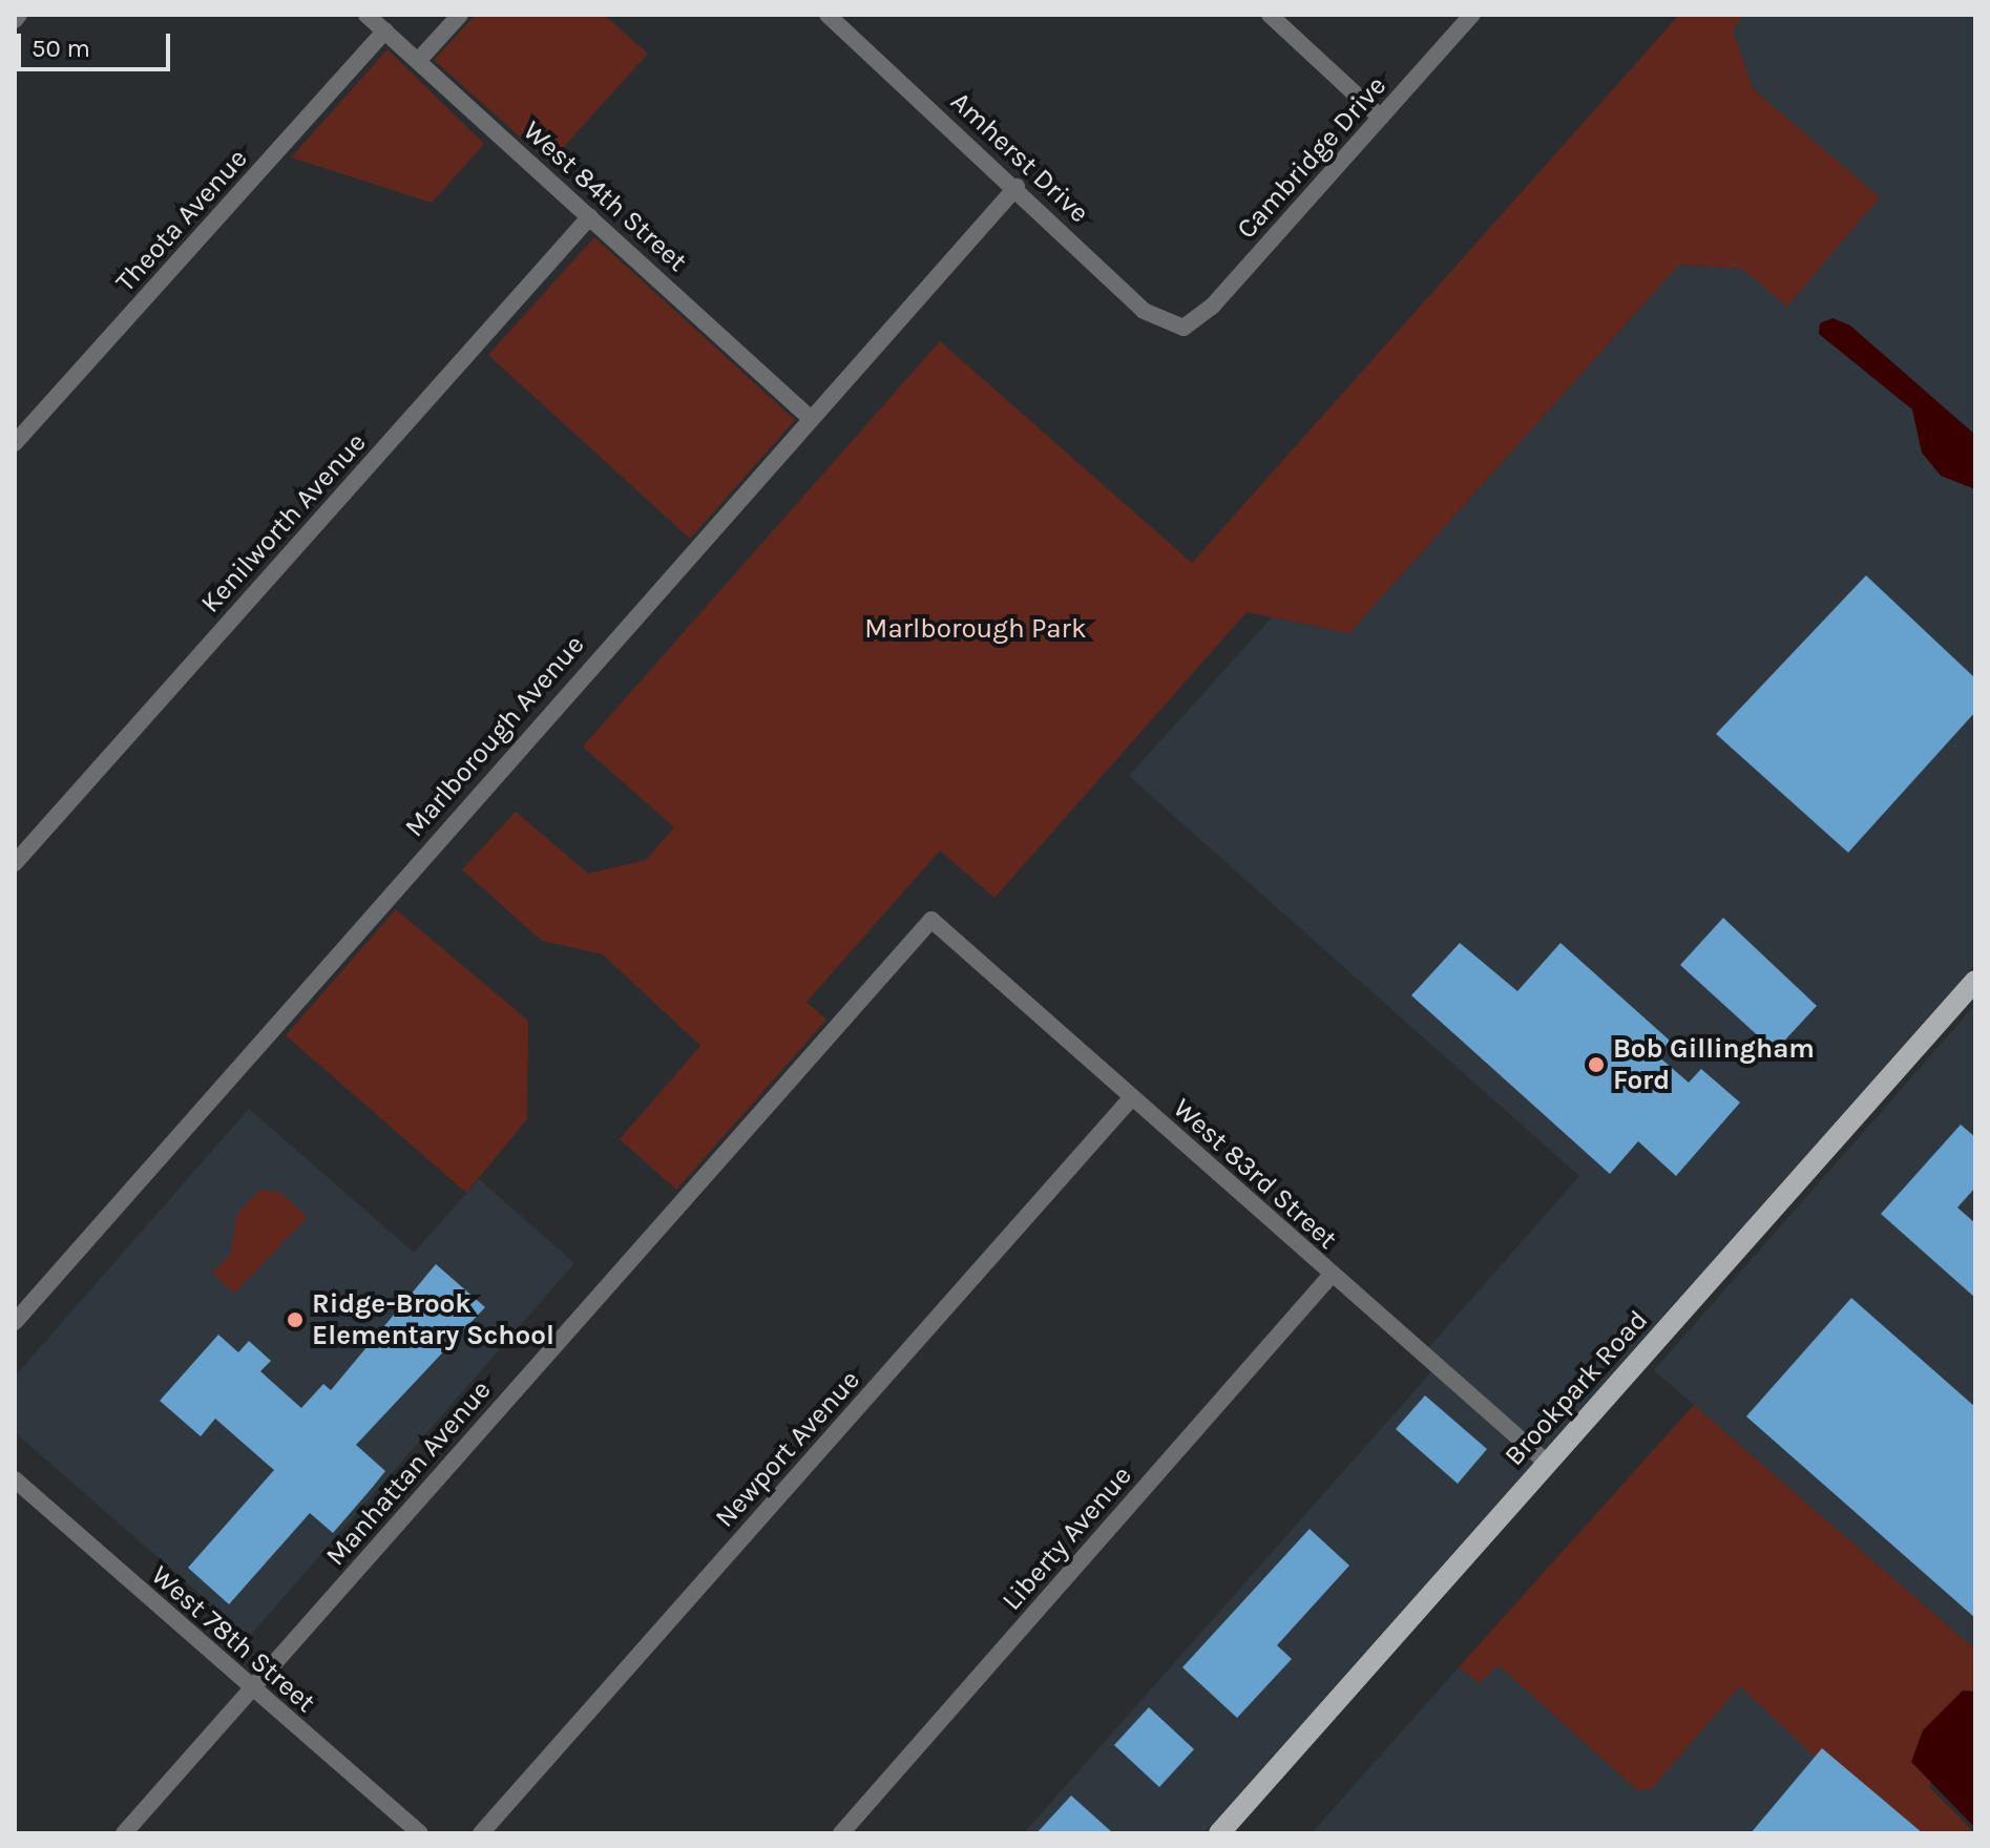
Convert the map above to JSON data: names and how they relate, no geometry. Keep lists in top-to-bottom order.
{
  "streets": {
    "main road": ["Brookpark Road"],
    "street": [
      "Amherst Drive",
      "Cambridge Drive",
      "West 84th Street",
      "Theota Avenue",
      "Kenilworth Avenue",
      "Marlborough Avenue",
      "West 83rd Street",
      "Newport Avenue",
      "Manhattan Avenue",
      "Liberty Avenue",
      "West 78th Street"
    ]
  },
  "crossings": [
    ["Amherst Drive", "Cambridge Drive"],
    ["Amherst Drive", "Marlborough Avenue"],
    ["West 84th Street", "Theota Avenue"],
    ["West 84th Street", "Kenilworth Avenue"],
    ["West 84th Street", "Marlborough Avenue"],
    ["West 83rd Street", "Brookpark Road"],
    ["West 83rd Street", "Newport Avenue"],
    ["West 83rd Street", "Manhattan Avenue"],
    ["West 83rd Street", "Liberty Avenue"],
    ["Manhattan Avenue", "West 78th Street"]
  ],
  "parks": ["Marlborough Park"],
  "places": ["Bob Gillingham Ford", "Ridge-Brook Elementary School"],
  "scale_bar": "50 m"
}
